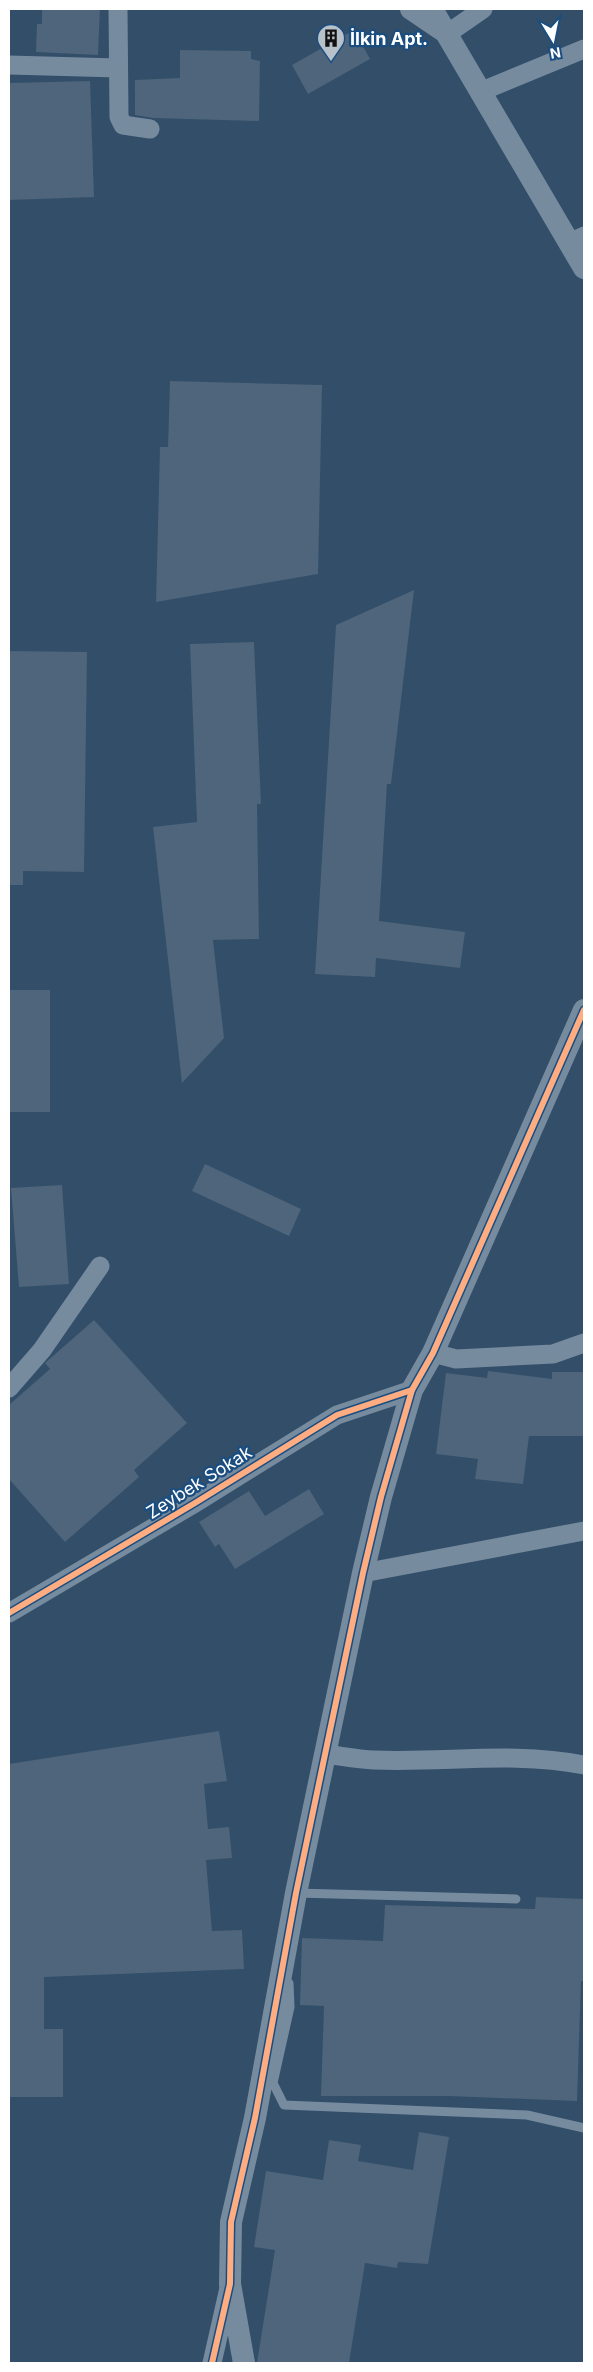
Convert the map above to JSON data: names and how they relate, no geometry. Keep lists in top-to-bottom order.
{
  "streets": {
    "street": ["Zeybek Sokak"]
  },
  "places": {
    "building": ["İlkin Apt."]
  },
  "north": "bottom"
}
